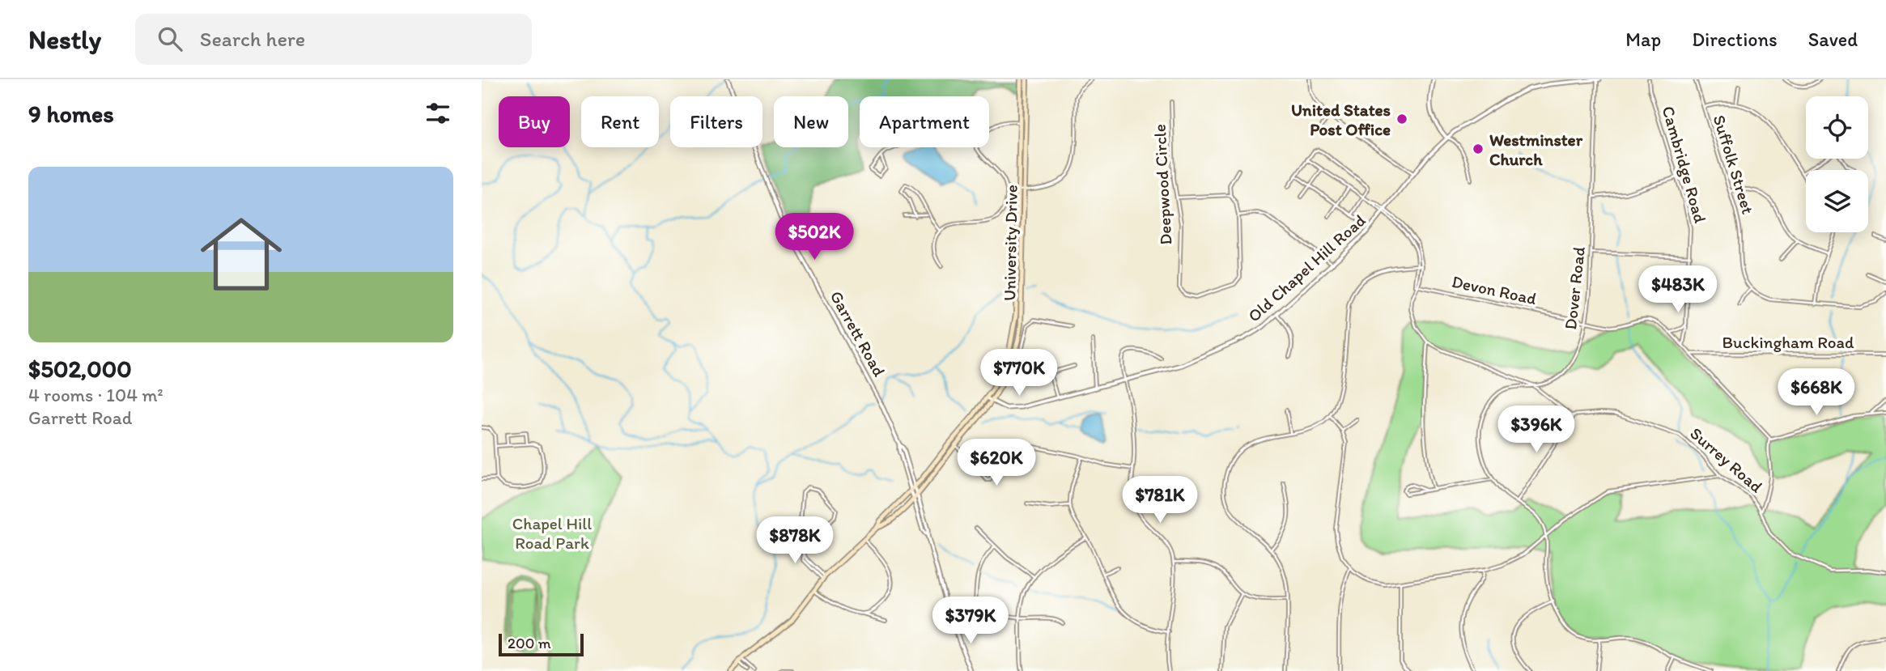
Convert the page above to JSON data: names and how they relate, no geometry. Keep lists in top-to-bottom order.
{
  "streets": {
    "main road": ["University Drive"],
    "street": [
      "Cambridge Road",
      "Suffolk Street",
      "Deepwood Circle",
      "Old Chapel Hill Road",
      "Dover Road",
      "Devon Road",
      "Garrett Road",
      "Buckingham Road",
      "Surrey Road"
    ]
  },
  "crossings": [
    ["Cambridge Road", "Devon Road"],
    ["University Drive", "Old Chapel Hill Road"],
    ["Old Chapel Hill Road", "Dover Road"],
    ["Dover Road", "Devon Road"],
    ["Devon Road", "Buckingham Road"]
  ],
  "parks": ["Chapel Hill Road Park"],
  "places": ["United States Post Office", "Westminster Church"],
  "scale_bar": "200 m",
  "page": {
    "header": "Nestly",
    "search": "Search here",
    "nav": ["Map", "Directions", "Saved"],
    "heading": "9 homes",
    "chip": [
      "Buy",
      "Rent",
      "Filters",
      "New",
      "Apartment"
    ],
    "list": [
      {
        "name": "$502,000",
        "note": "4 rooms · 104 m² · Garrett Road"
      }
    ],
    "price": [
      "$502K",
      "$483K",
      "$770K",
      "$668K",
      "$396K",
      "$620K",
      "$781K",
      "$878K",
      "$379K"
    ],
    "scale": "200 m"
  }
}
